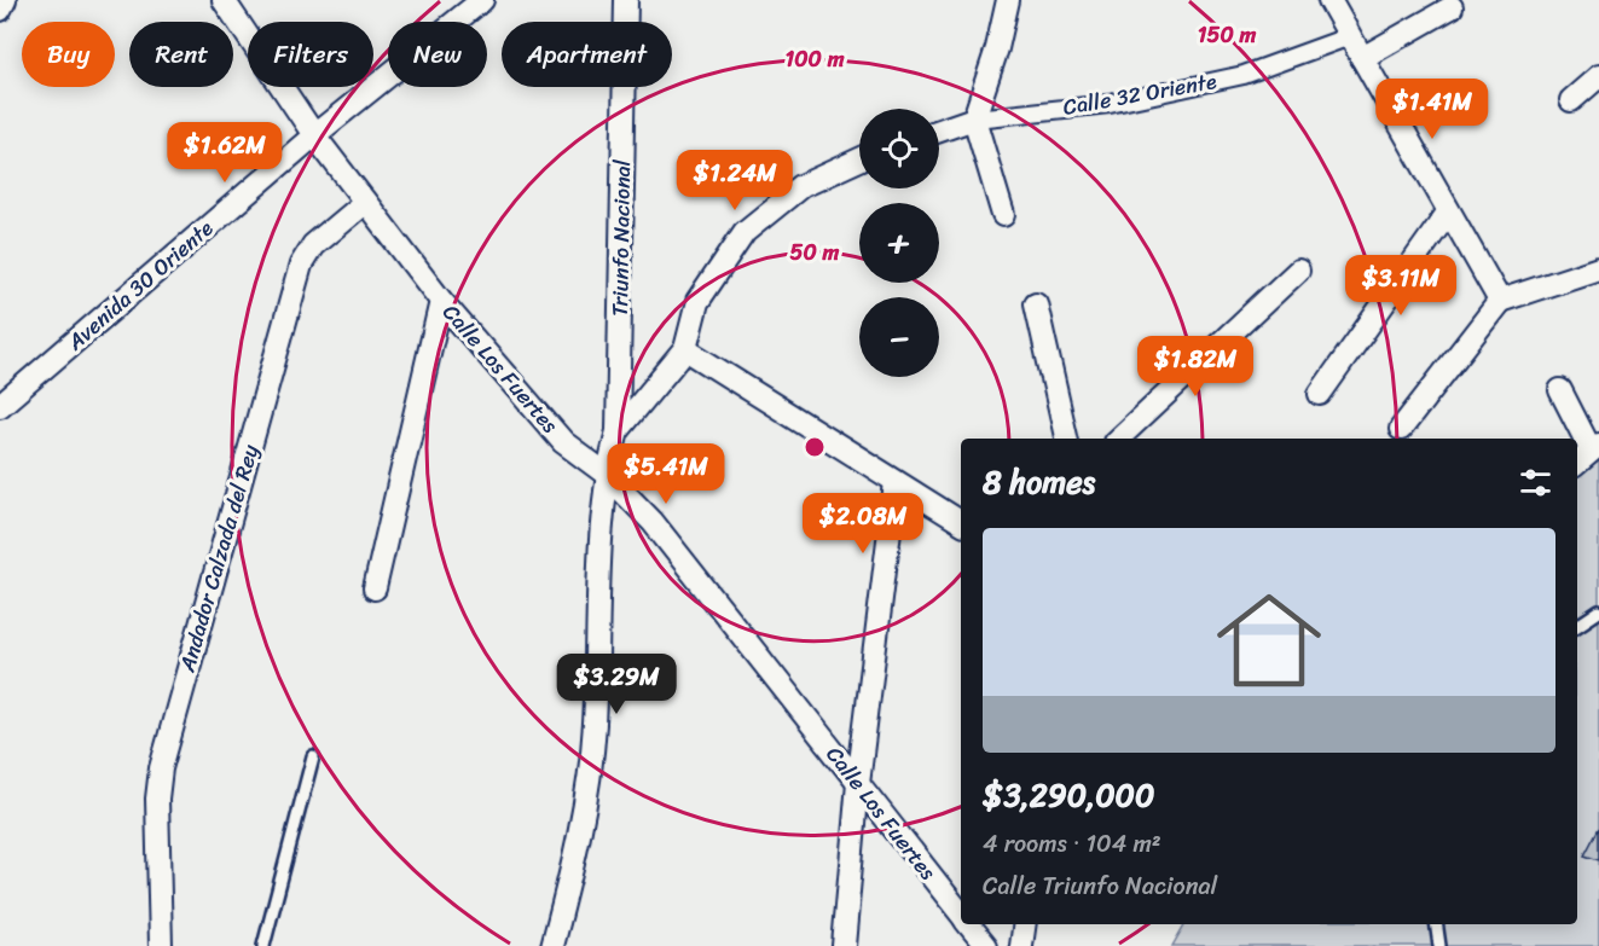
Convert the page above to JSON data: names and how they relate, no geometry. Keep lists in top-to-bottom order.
{
  "streets": {
    "street": [
      "Calle 32 Oriente",
      "Triunfo Nacional",
      "Avenida 30 Oriente",
      "Calle Los Fuertes",
      "Andador Calzada del Rey"
    ]
  },
  "crossings": [
    ["Triunfo Nacional", "Calle Los Fuertes"],
    ["Avenida 30 Oriente", "Calle Los Fuertes"],
    ["Calle Los Fuertes", "Andador Calzada del Rey"]
  ],
  "page": {
    "chip": [
      "Buy",
      "Rent",
      "Filters",
      "New",
      "Apartment"
    ],
    "price": [
      "$1.41M",
      "$1.62M",
      "$1.24M",
      "$3.11M",
      "$1.82M",
      "$5.41M",
      "$2.08M",
      "$3.29M"
    ],
    "map_buttons": ["+", "−"],
    "heading": "8 homes",
    "list": [
      {
        "name": "$3,290,000",
        "note": "4 rooms · 104 m² · Calle Triunfo Nacional"
      }
    ]
  },
  "rings": ["150 m", "100 m", "50 m"]
}
